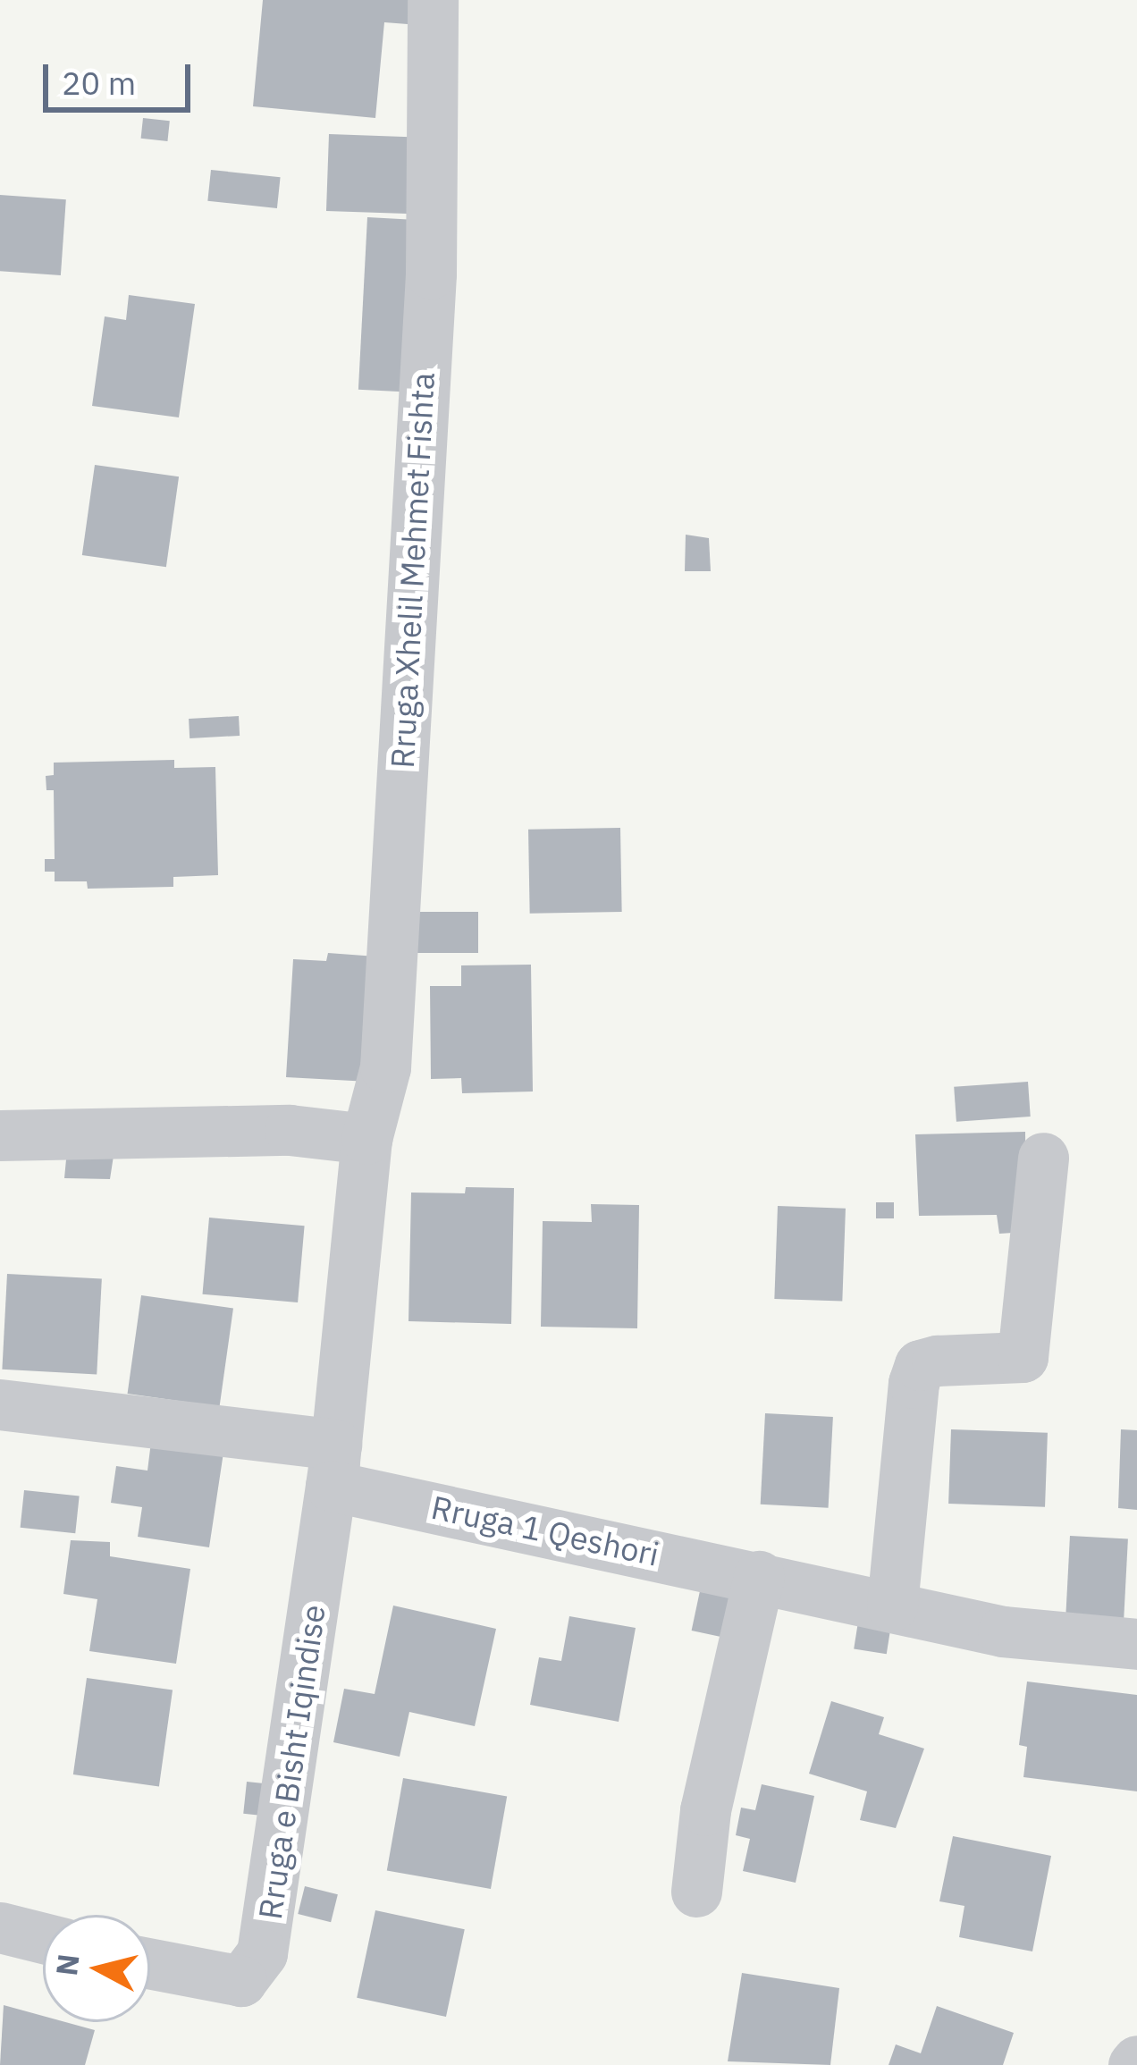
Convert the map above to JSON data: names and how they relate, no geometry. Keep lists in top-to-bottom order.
{
  "streets": {
    "street": ["Rruga Xhelil Mehmet Fishta", "Rruga 1 Qeshori", "Rruga e Bisht Iqindise"]
  },
  "crossings": [
    ["Rruga Xhelil Mehmet Fishta", "Rruga 1 Qeshori"],
    ["Rruga Xhelil Mehmet Fishta", "Rruga e Bisht Iqindise"],
    ["Rruga 1 Qeshori", "Rruga e Bisht Iqindise"]
  ],
  "scale_bar": "20 m",
  "north": "left"
}
